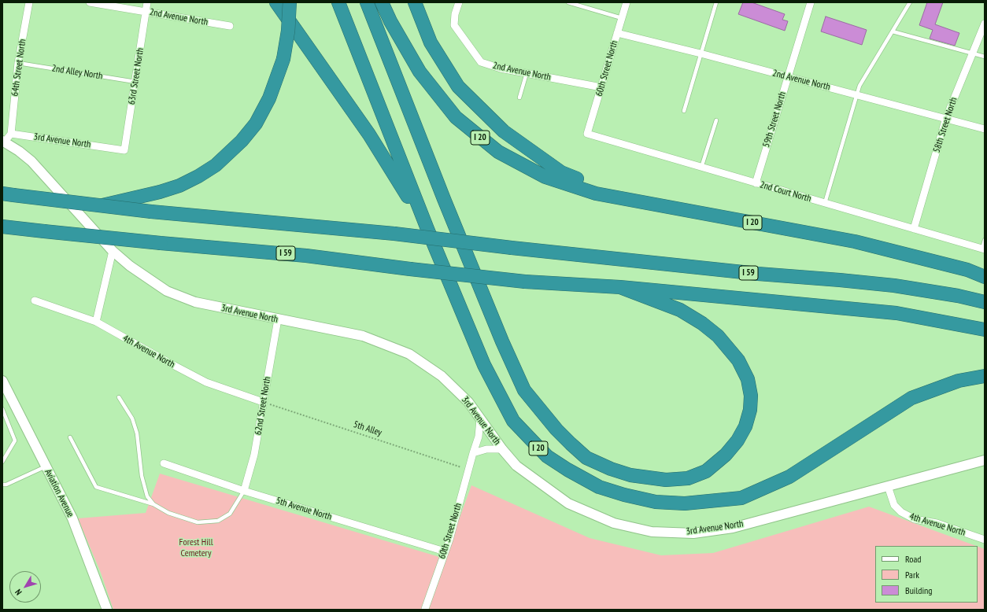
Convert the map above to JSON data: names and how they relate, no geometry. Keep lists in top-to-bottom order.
{
  "streets": {
    "highway": ["I 20", "I 59"],
    "street": [
      "2nd Avenue North",
      "64th Street North",
      "60th Street North",
      "63rd Street North",
      "59th Street North",
      "58th Street North",
      "3rd Avenue North",
      "2nd Court North",
      "4th Avenue North",
      "62nd Street North",
      "Aviation Avenue",
      "5th Avenue North"
    ],
    "lane": ["2nd Alley North"],
    "path": ["5th Alley"]
  },
  "crossings": [
    ["2nd Avenue North", "60th Street North"],
    ["2nd Avenue North", "63rd Street North"],
    ["2nd Avenue North", "59th Street North"],
    ["2nd Avenue North", "58th Street North"],
    ["64th Street North", "2nd Alley North"],
    ["64th Street North", "3rd Avenue North"],
    ["60th Street North", "3rd Avenue North"],
    ["60th Street North", "2nd Court North"],
    ["60th Street North", "5th Alley"],
    ["60th Street North", "5th Avenue North"],
    ["2nd Alley North", "63rd Street North"],
    ["63rd Street North", "3rd Avenue North"],
    ["59th Street North", "2nd Court North"],
    ["58th Street North", "2nd Court North"],
    ["3rd Avenue North", "4th Avenue North"],
    ["3rd Avenue North", "62nd Street North"],
    ["4th Avenue North", "62nd Street North"],
    ["4th Avenue North", "5th Alley"],
    ["62nd Street North", "5th Alley"],
    ["62nd Street North", "5th Avenue North"]
  ],
  "parks": ["Forest Hill Cemetery"],
  "legend": ["Road", "Park", "Building"],
  "north": "bottom left"
}
